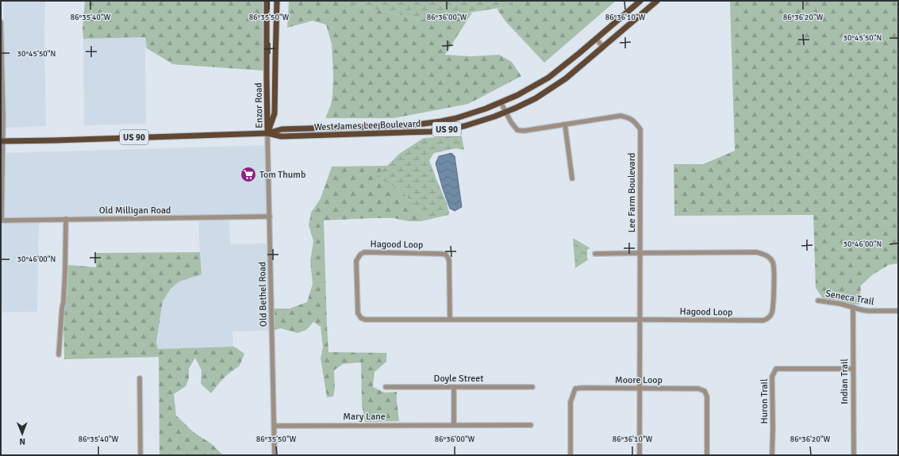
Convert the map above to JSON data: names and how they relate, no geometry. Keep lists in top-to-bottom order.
{
  "streets": {
    "main road": ["Enzor Road", "West James Lee Boulevard", "US 90"],
    "street": [
      "Lee Farm Boulevard",
      "Old Milligan Road",
      "Hagood Loop",
      "Old Bethel Road",
      "Seneca Trail",
      "Doyle Street",
      "Moore Loop",
      "Indian Trail",
      "Huron Trail",
      "Mary Lane"
    ]
  },
  "crossings": [
    ["Enzor Road", "West James Lee Boulevard"],
    ["Enzor Road", "Old Bethel Road"],
    ["West James Lee Boulevard", "Lee Farm Boulevard"],
    ["West James Lee Boulevard", "Old Bethel Road"],
    ["Lee Farm Boulevard", "Hagood Loop"],
    ["Lee Farm Boulevard", "Moore Loop"],
    ["Old Milligan Road", "Old Bethel Road"],
    ["Old Bethel Road", "Mary Lane"],
    ["Seneca Trail", "Indian Trail"],
    ["Indian Trail", "Huron Trail"]
  ],
  "places": {
    "supermarket": ["Tom Thumb"]
  },
  "north": "bottom",
  "coordinates": [
    "86°35'40\"W",
    "86°35'50\"W",
    "86°36'00\"W",
    "86°36'10\"W",
    "86°36'20\"W",
    "30°45'50\"N",
    "30°46'00\"N"
  ]
}
